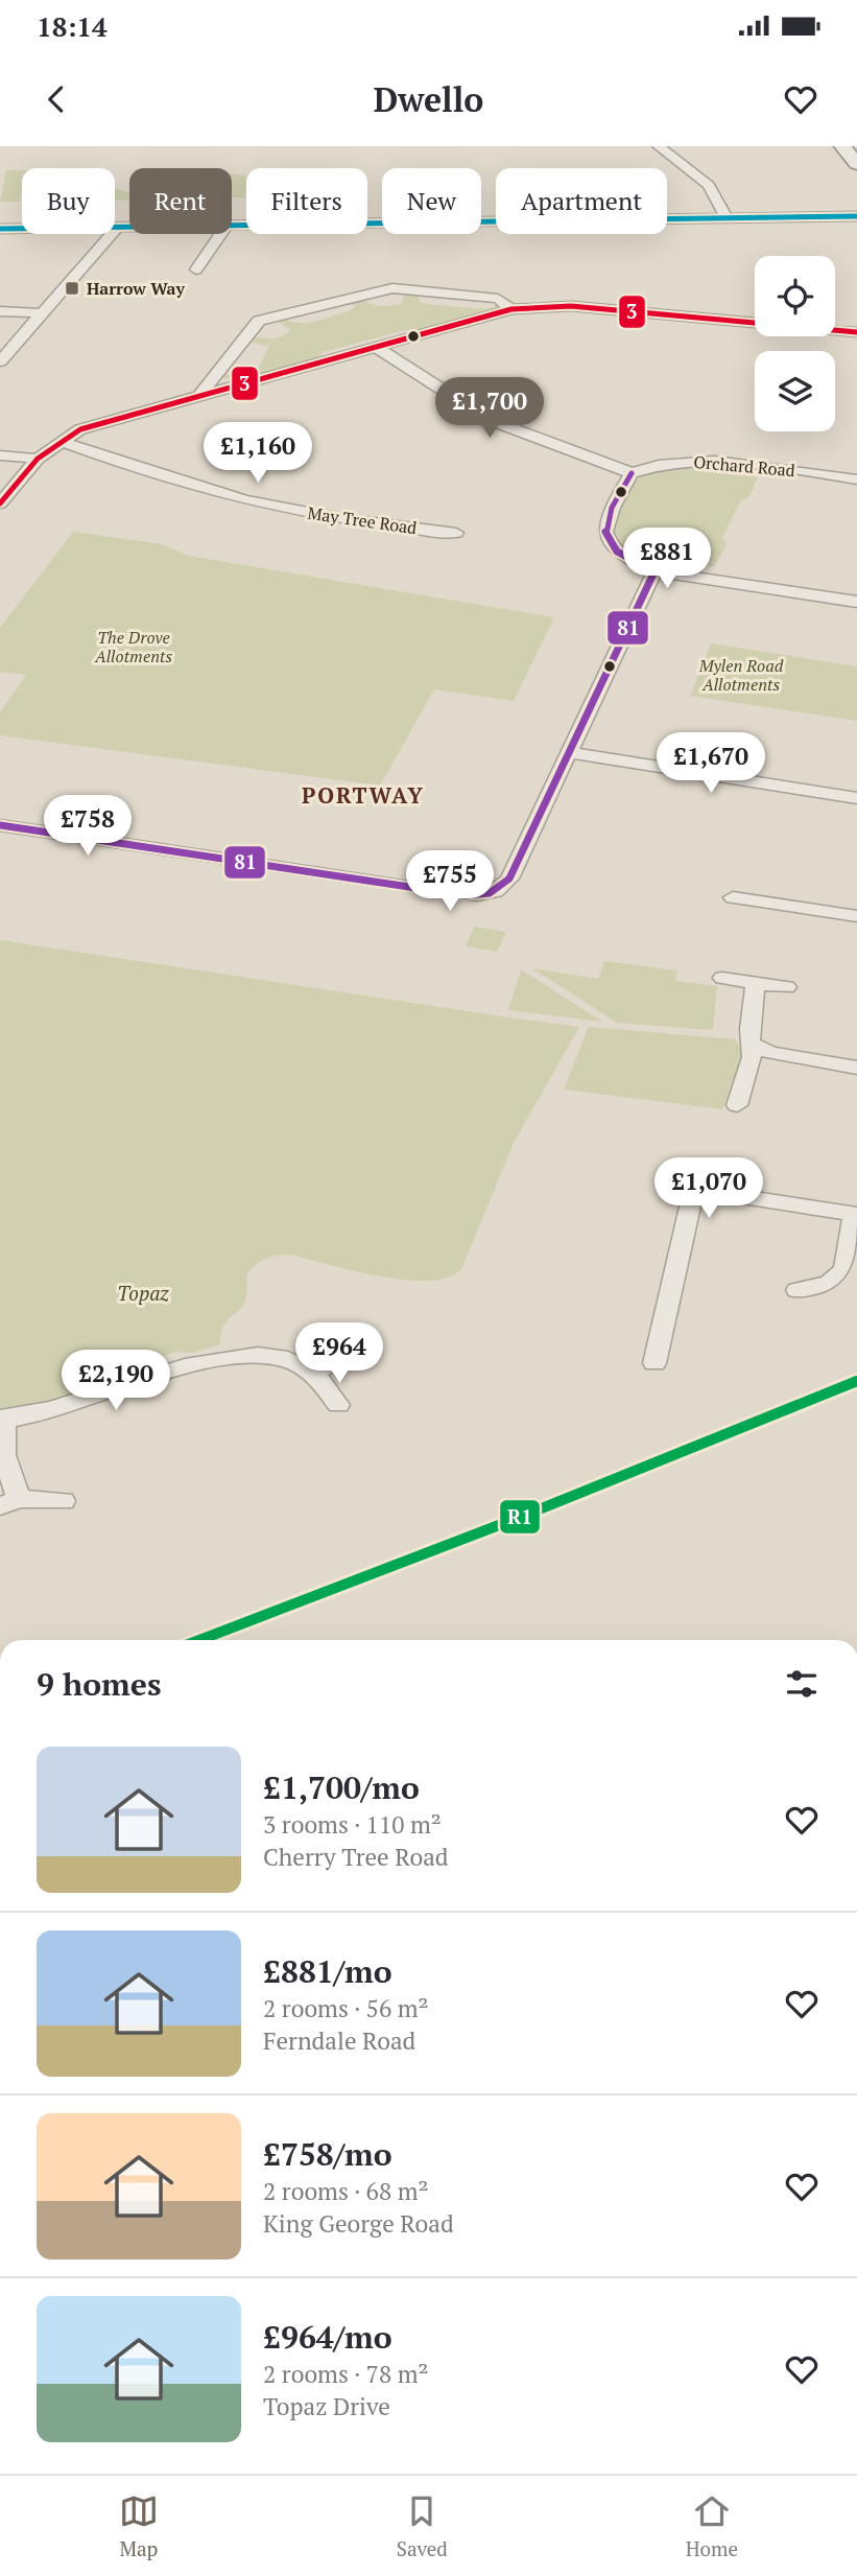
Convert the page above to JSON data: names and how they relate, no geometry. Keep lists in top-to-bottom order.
{
  "streets": {
    "street": ["Orchard Road", "May Tree Road"]
  },
  "districts": ["PORTWAY"],
  "parks": ["The Drove Allotments", "Mylen Road Allotments", "Topaz"],
  "places": {
    "transit": ["Harrow Way"]
  },
  "lines": ["transit line 3", "transit line 81", "transit line R1"],
  "page": {
    "status": "18:14",
    "header": "Dwello",
    "chip": [
      "Buy",
      "Rent",
      "Filters",
      "New",
      "Apartment"
    ],
    "price": [
      "£1,700",
      "£1,160",
      "£881",
      "£1,670",
      "£758",
      "£755",
      "£1,070",
      "£964",
      "£2,190"
    ],
    "heading": "9 homes",
    "list": [
      {
        "name": "£1,700/mo",
        "note": "3 rooms · 110 m² · Cherry Tree Road"
      },
      {
        "name": "£881/mo",
        "note": "2 rooms · 56 m² · Ferndale Road"
      },
      {
        "name": "£758/mo",
        "note": "2 rooms · 68 m² · King George Road"
      },
      {
        "name": "£964/mo",
        "note": "2 rooms · 78 m² · Topaz Drive"
      }
    ],
    "tabs": ["Map", "Saved", "Home"]
  }
}
